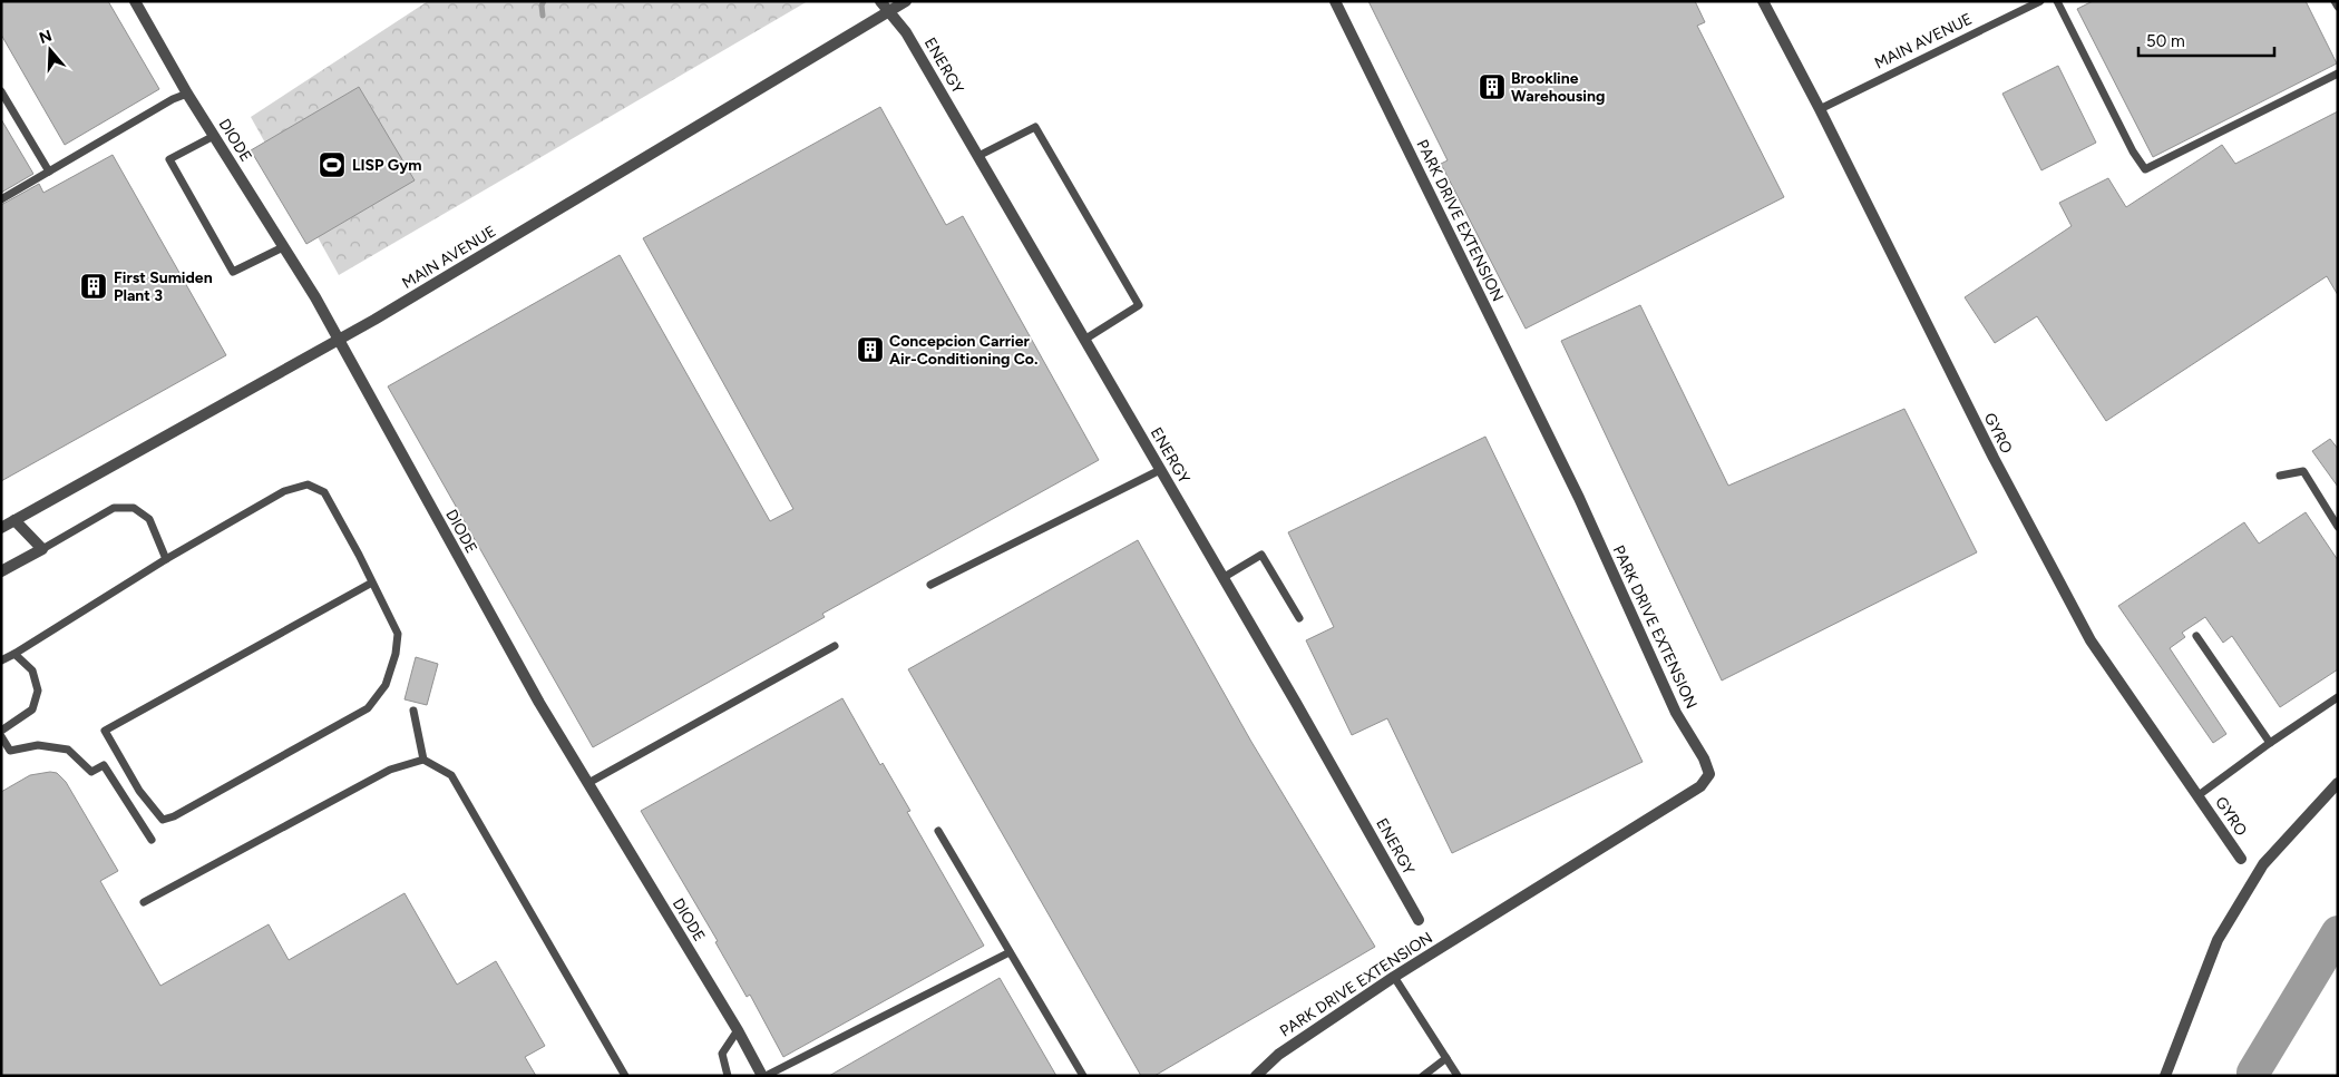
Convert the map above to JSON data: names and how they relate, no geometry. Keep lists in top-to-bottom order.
{
  "streets": {
    "street": [
      "MAIN AVENUE",
      "ENERGY",
      "DIODE",
      "PARK DRIVE EXTENSION",
      "GYRO"
    ]
  },
  "crossings": [
    ["MAIN AVENUE", "ENERGY"],
    ["MAIN AVENUE", "DIODE"],
    ["MAIN AVENUE", "GYRO"]
  ],
  "places": {
    "building": ["Brookline Warehousing", "First Sumiden Plant 3", "Concepcion Carrier Air-Conditioning Co."],
    "sports": ["LISP Gym"]
  },
  "scale_bar": "50 m",
  "north": "top"
}
